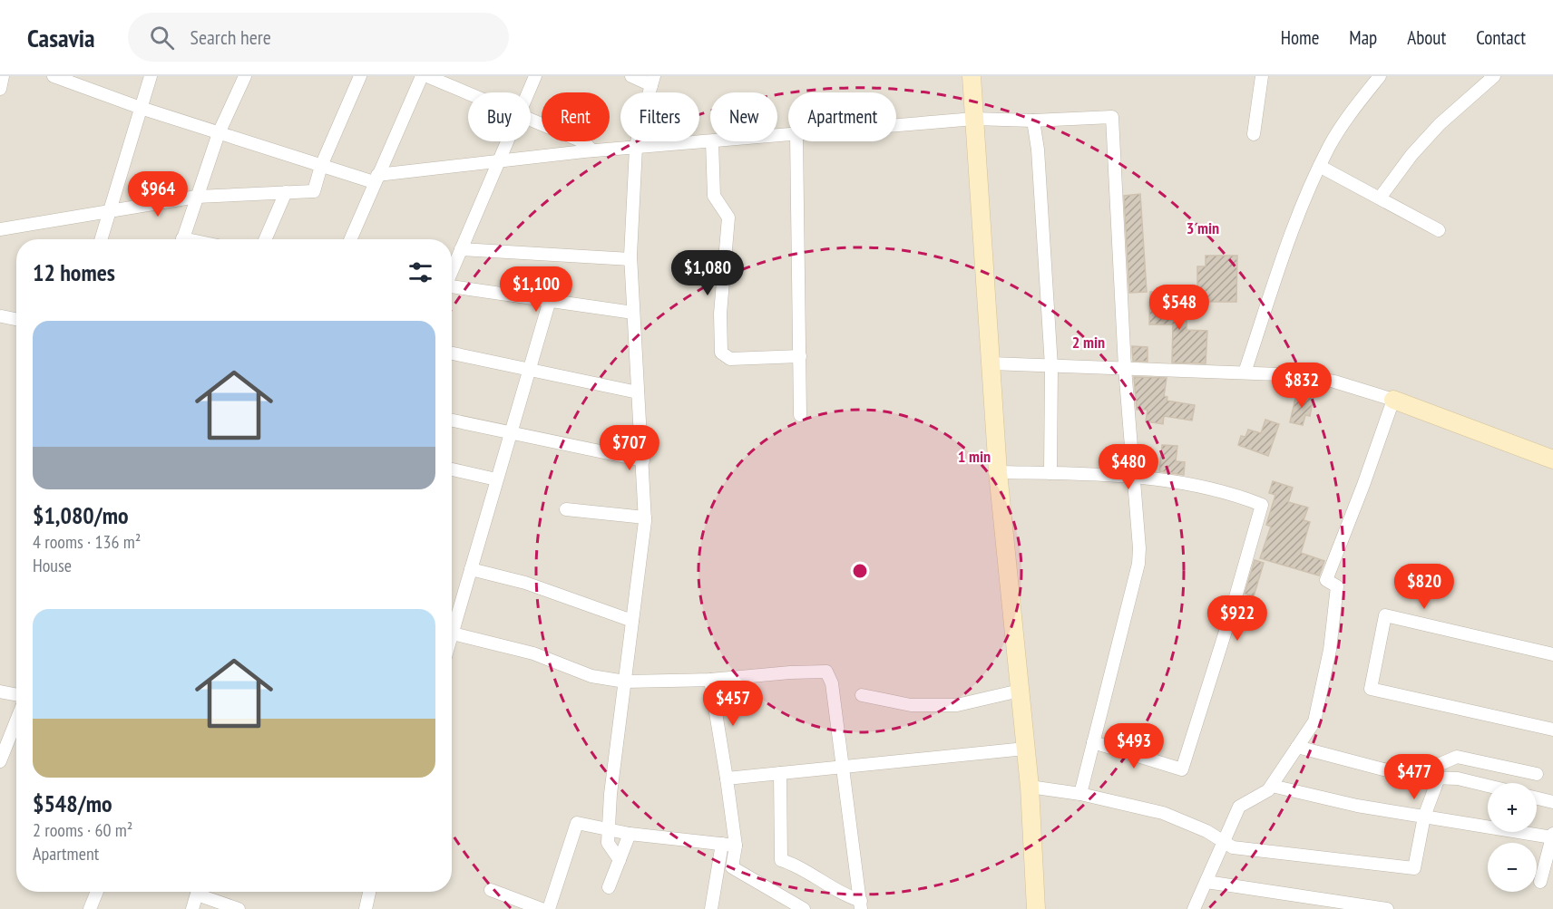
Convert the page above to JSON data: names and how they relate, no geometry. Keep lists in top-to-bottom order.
{
  "page": {
    "header": "Casavia",
    "search": "Search here",
    "nav": [
      "Home",
      "Map",
      "About",
      "Contact"
    ],
    "chip": [
      "Buy",
      "Rent",
      "Filters",
      "New",
      "Apartment"
    ],
    "price": [
      "$964",
      "$1,080",
      "$1,100",
      "$548",
      "$832",
      "$707",
      "$480",
      "$820",
      "$922",
      "$457",
      "$493",
      "$477"
    ],
    "heading": "12 homes",
    "list": [
      {
        "name": "$1,080/mo",
        "note": "4 rooms · 136 m² · House"
      },
      {
        "name": "$548/mo",
        "note": "2 rooms · 60 m² · Apartment"
      }
    ],
    "map_buttons": ["+", "−"]
  },
  "rings": ["3 min", "2 min", "1 min"]
}
